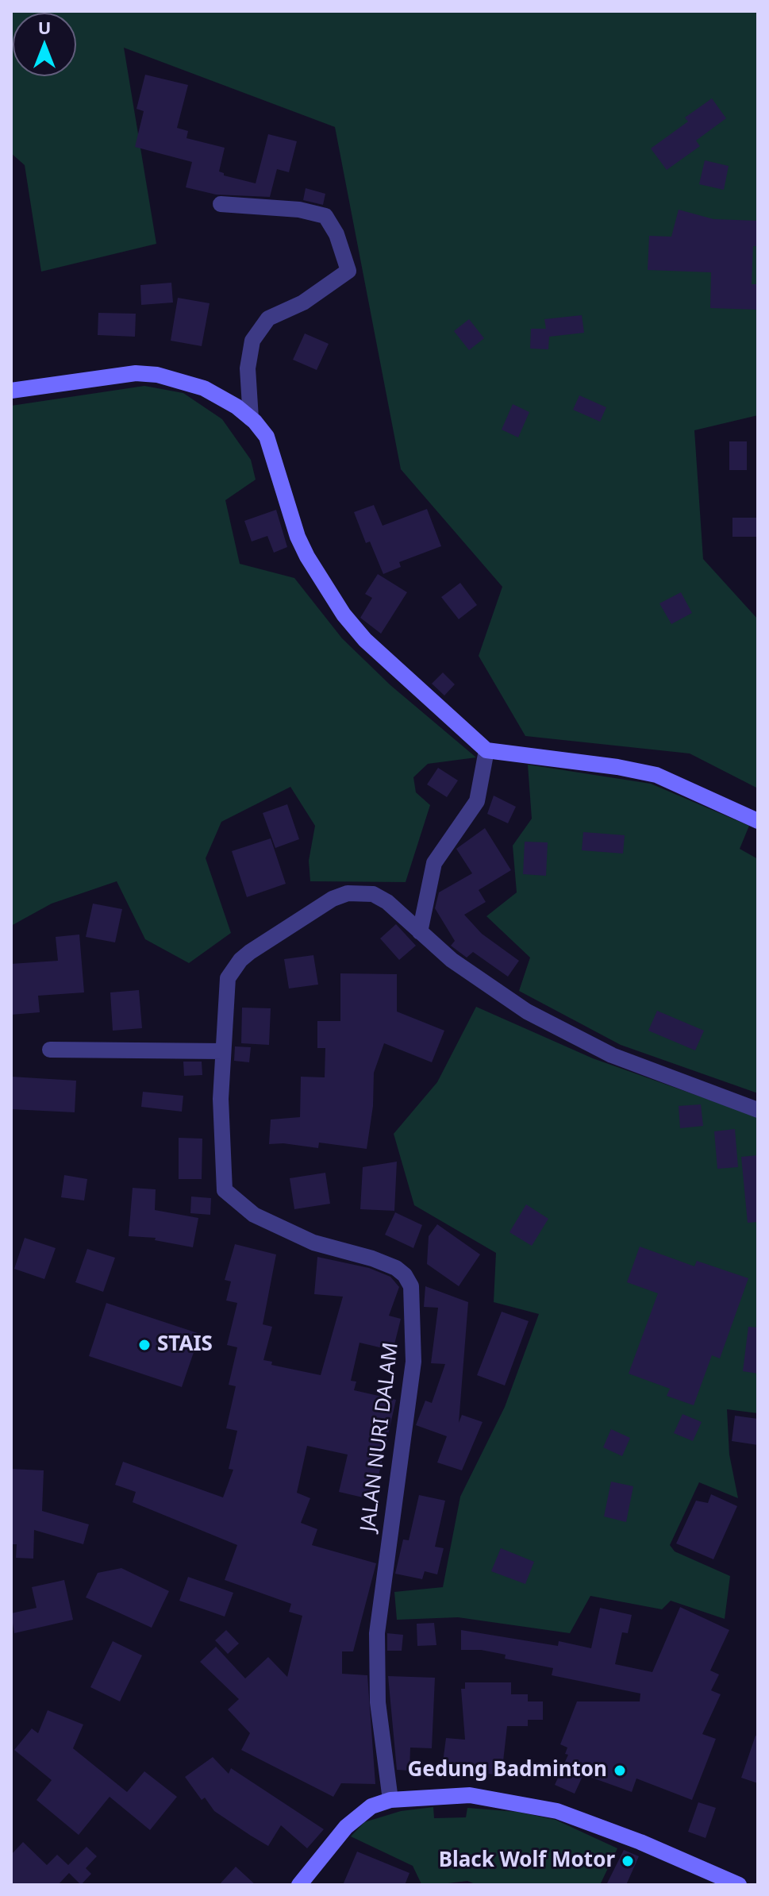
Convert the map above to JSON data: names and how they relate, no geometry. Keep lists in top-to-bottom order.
{
  "streets": {
    "street": ["JALAN NURI DALAM"]
  },
  "places": ["STAIS", "Gedung Badminton", "Black Wolf Motor"],
  "north": "top"
}
